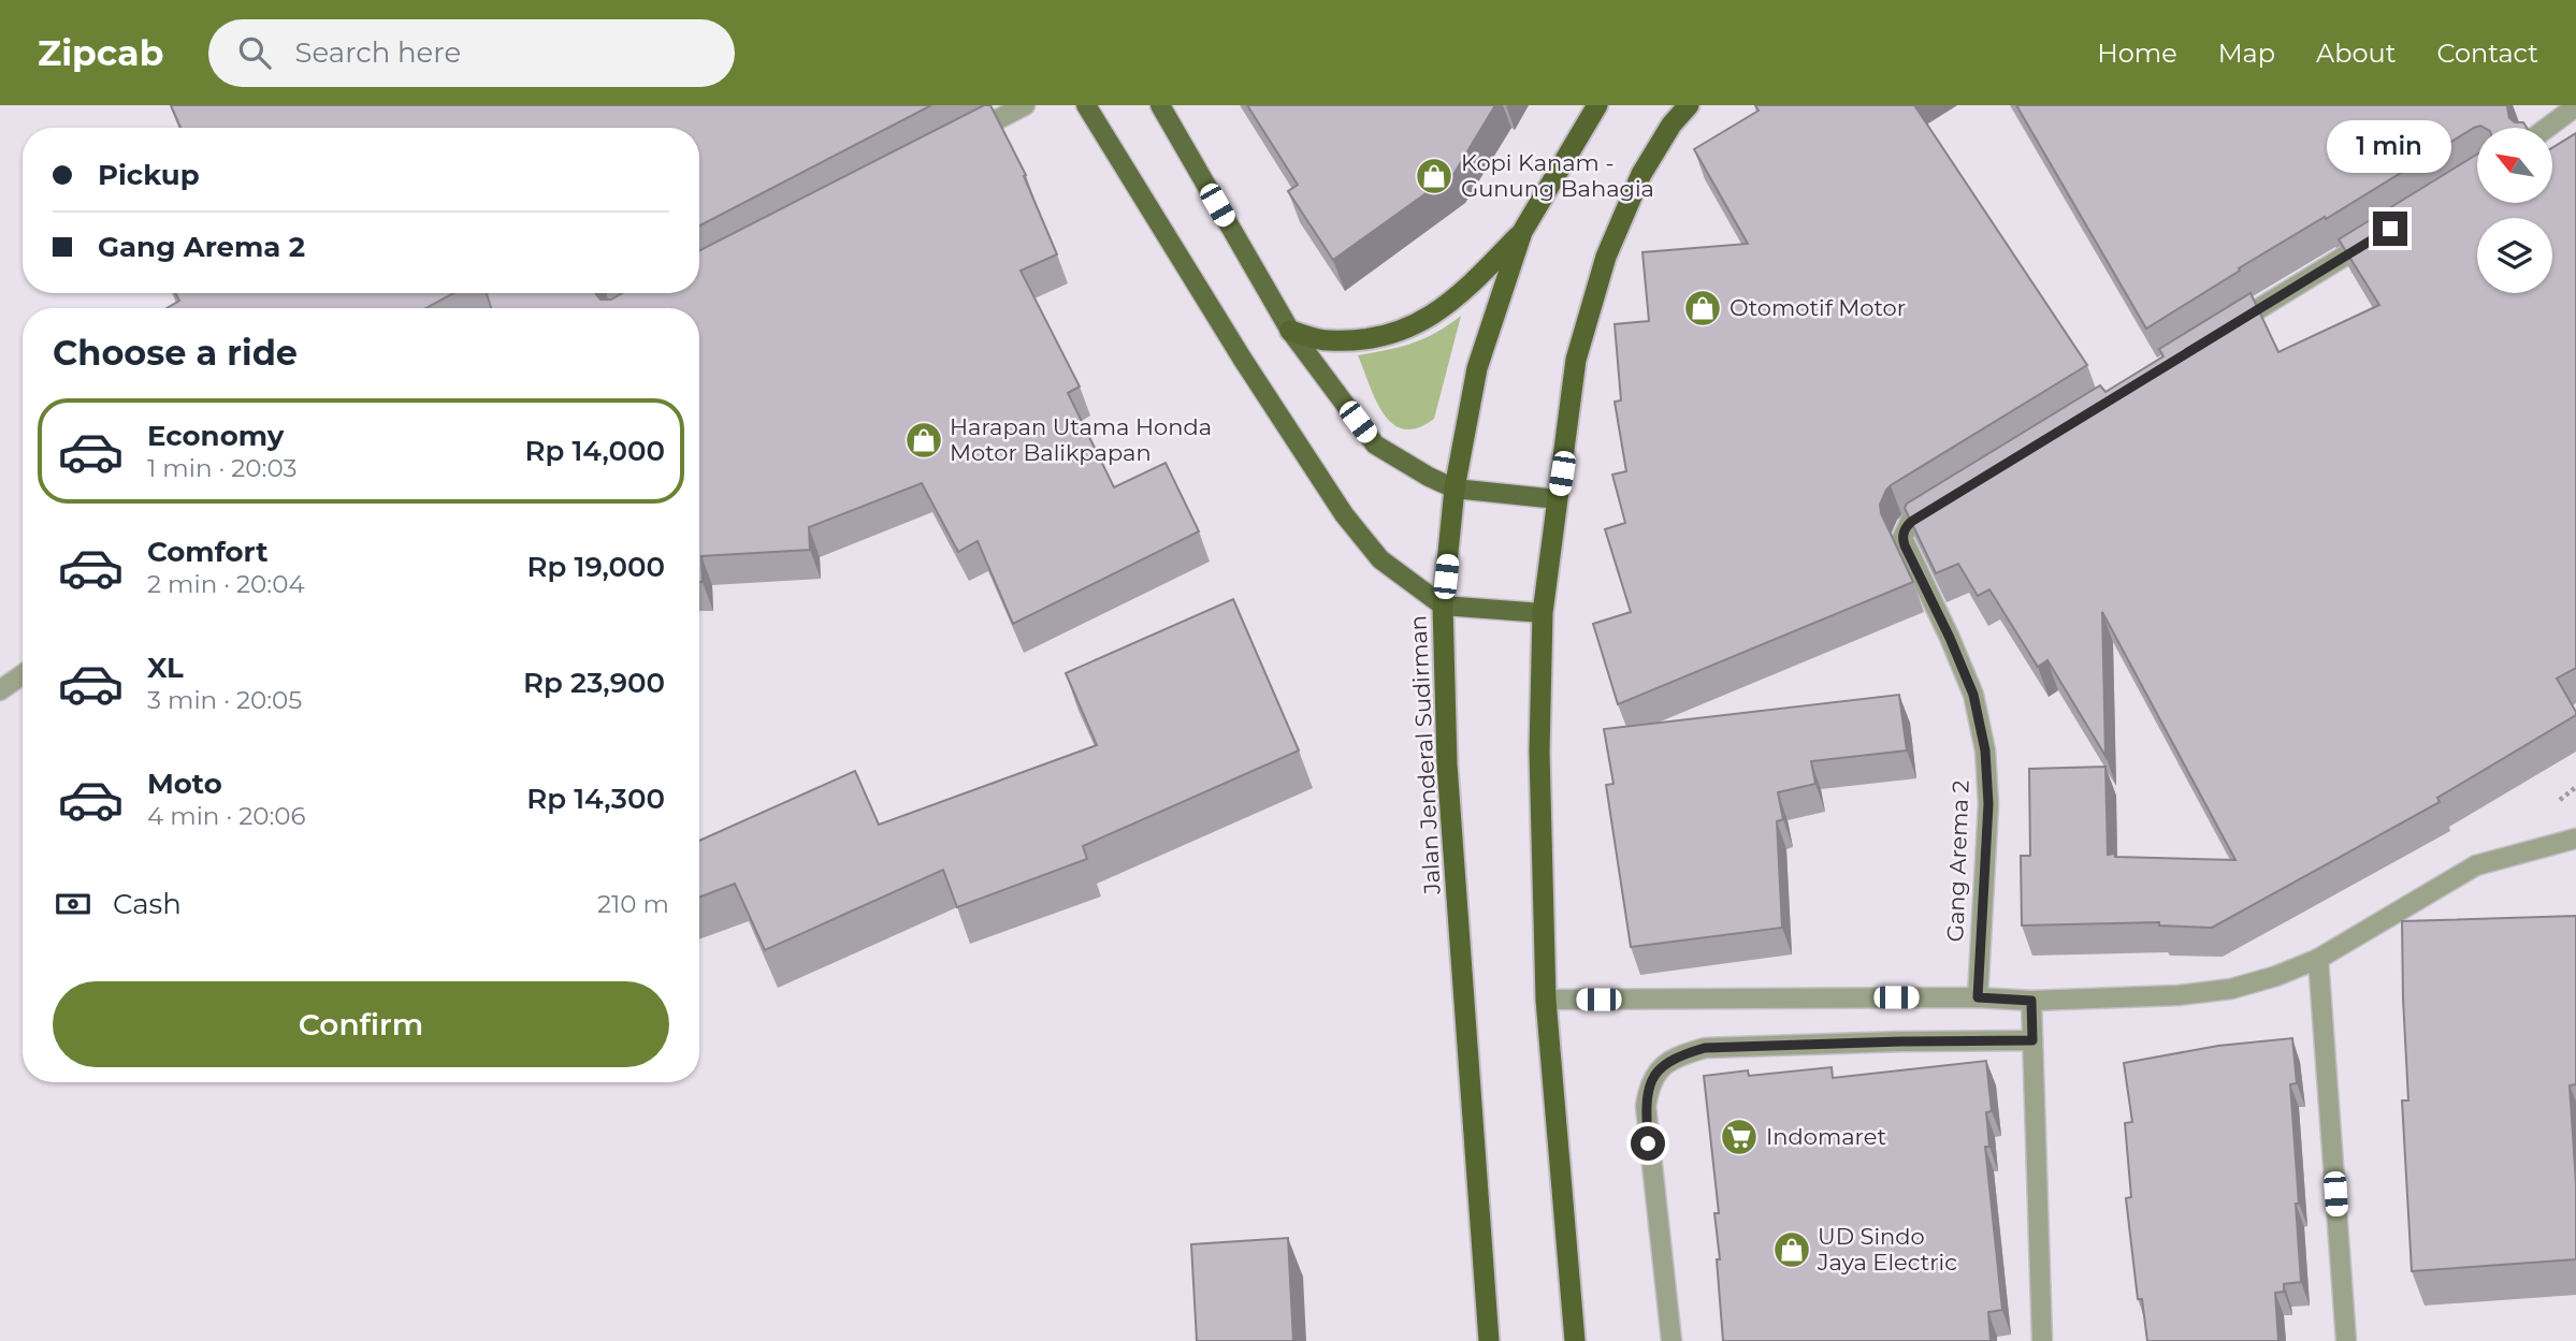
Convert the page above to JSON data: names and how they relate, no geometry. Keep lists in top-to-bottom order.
{
  "streets": {
    "highway": ["Jalan Jenderal Sudirman"],
    "street": ["Gang Arema 2"]
  },
  "places": {
    "shop": [
      "Kopi Kanam - Gunung Bahagia",
      "Otomotif Motor",
      "Harapan Utama Honda Motor Balikpapan",
      "UD Sindo Jaya Electric"
    ],
    "supermarket": ["Indomaret"]
  },
  "north": "top left",
  "page": {
    "header": "Zipcab",
    "search": "Search here",
    "nav": [
      "Home",
      "Map",
      "About",
      "Contact"
    ],
    "bubble": "1 min",
    "banner": ["Pickup", "Gang Arema 2"],
    "heading": "Choose a ride",
    "list": [
      {
        "name": "Economy",
        "note": "1 min · 20:03",
        "value": "Rp 14,000"
      },
      {
        "name": "Comfort",
        "note": "2 min · 20:04",
        "value": "Rp 19,000"
      },
      {
        "name": "XL",
        "note": "3 min · 20:05",
        "value": "Rp 23,900"
      },
      {
        "name": "Moto",
        "note": "4 min · 20:06",
        "value": "Rp 14,300"
      }
    ],
    "pay": ["Cash", "210 m"],
    "buttons": "Confirm"
  }
}
